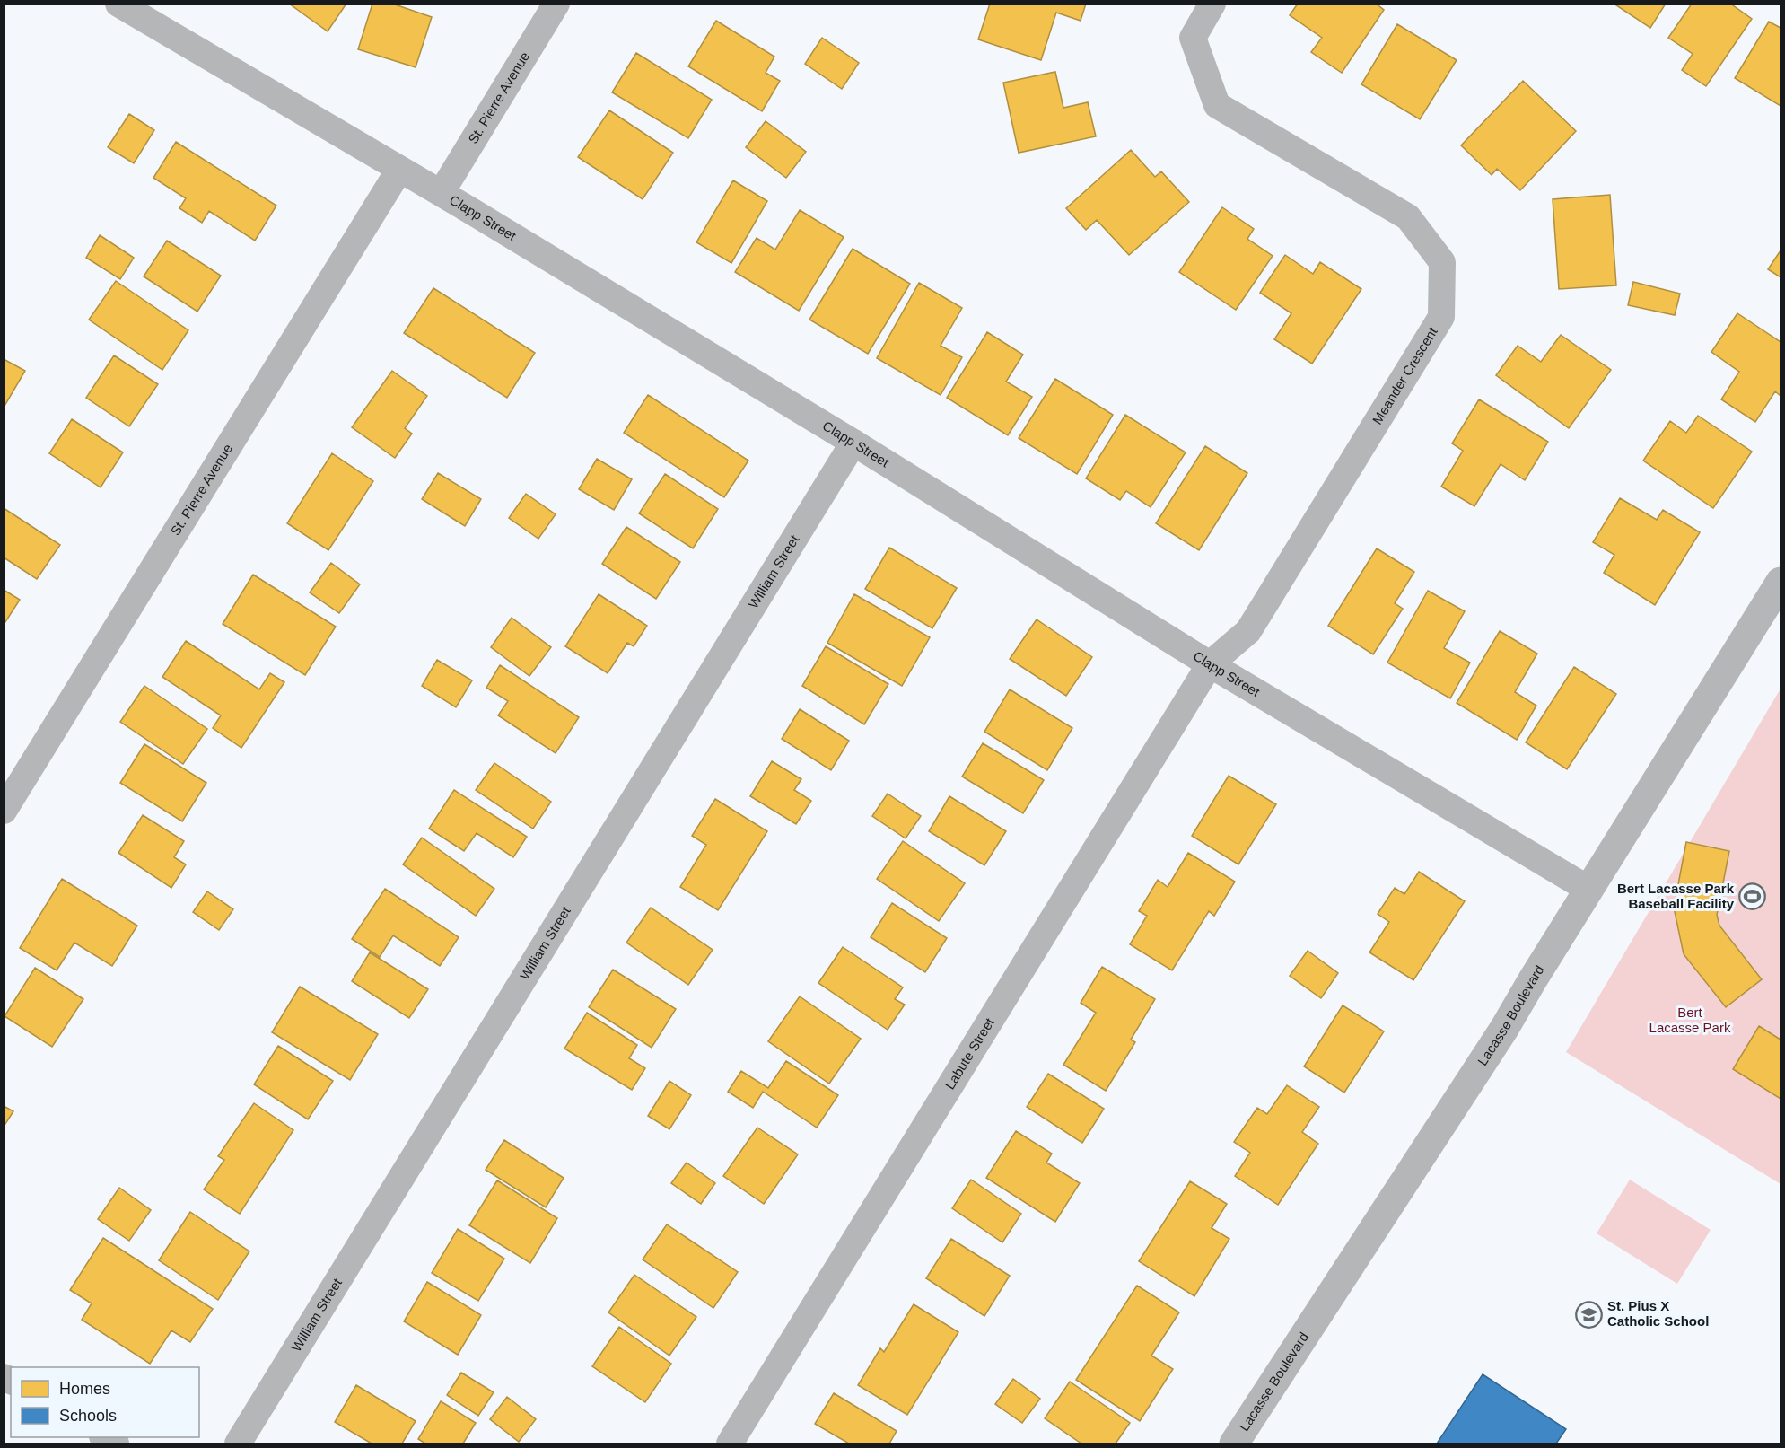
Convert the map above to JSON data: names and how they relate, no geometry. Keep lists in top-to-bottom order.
{
  "streets": {
    "street": [
      "St. Pierre Avenue",
      "Clapp Street",
      "Meander Crescent",
      "William Street",
      "Lacasse Boulevard",
      "Labute Street"
    ]
  },
  "crossings": [
    ["St. Pierre Avenue", "Clapp Street"],
    ["Clapp Street", "Meander Crescent"],
    ["Clapp Street", "William Street"],
    ["Clapp Street", "Lacasse Boulevard"],
    ["Clapp Street", "Labute Street"],
    ["Meander Crescent", "Labute Street"]
  ],
  "parks": ["Bert Lacasse Park"],
  "places": {
    "sports": ["Bert Lacasse Park Baseball Facility"],
    "school or university": ["St. Pius X Catholic School"]
  },
  "legend": ["Homes", "Schools"]
}
